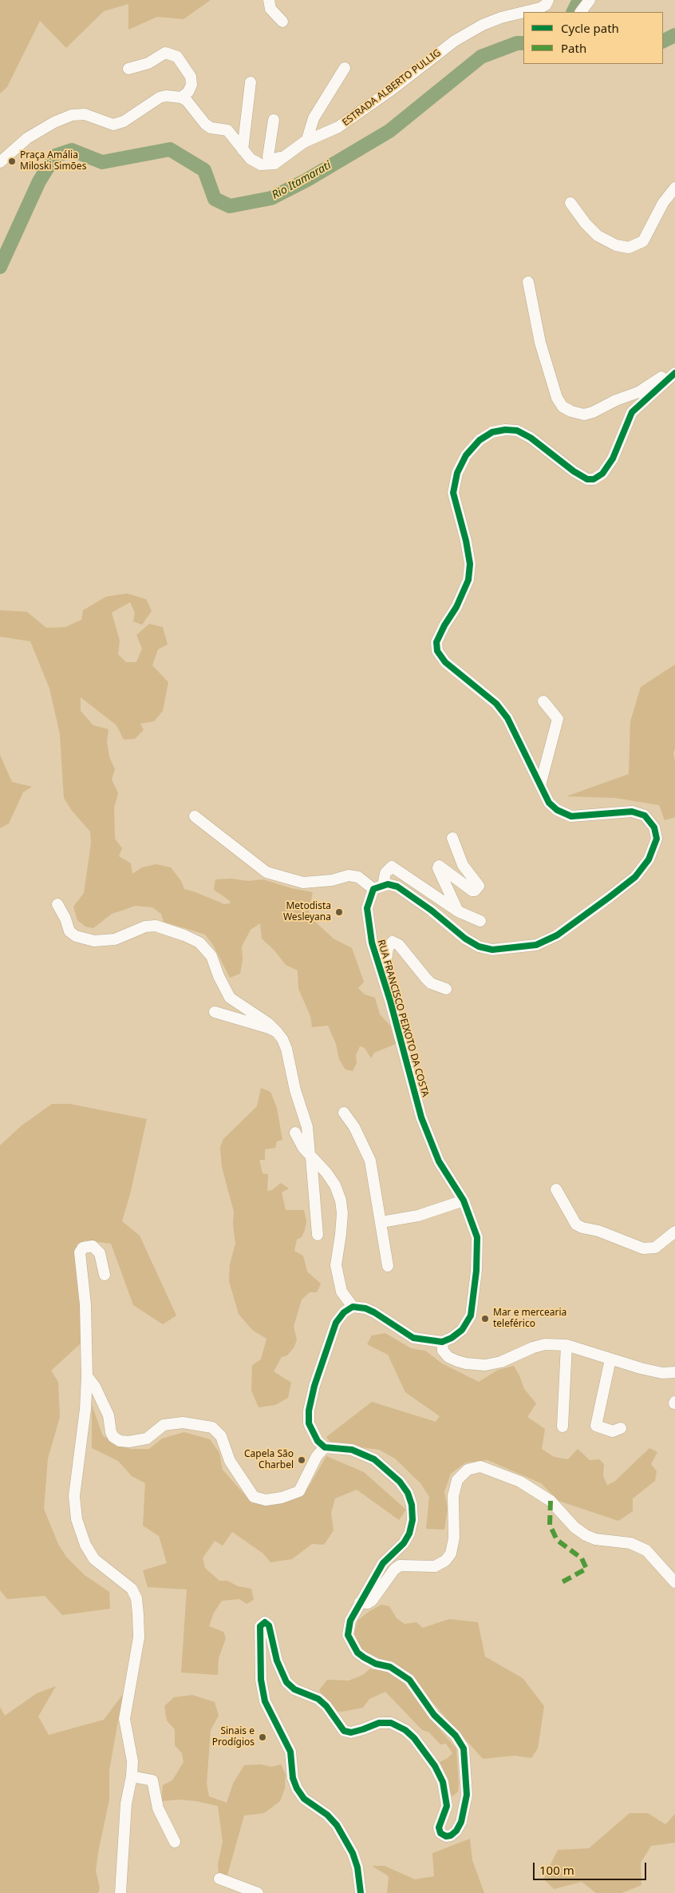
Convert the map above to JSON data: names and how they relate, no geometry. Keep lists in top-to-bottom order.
{
  "streets": {
    "street": ["ESTRADA ALBERTO PULLIG", "RUA FRANCISCO PEIXOTO DA COSTA"]
  },
  "water": ["Rio Itamarati"],
  "places": [
    "Praça Amália Miloski Simões",
    "Metodista Wesleyana",
    "Mar e mercearia teleférico",
    "Capela São Charbel",
    "Sinais e Prodígios"
  ],
  "legend": ["Cycle path", "Path"],
  "scale_bar": "100 m"
}
